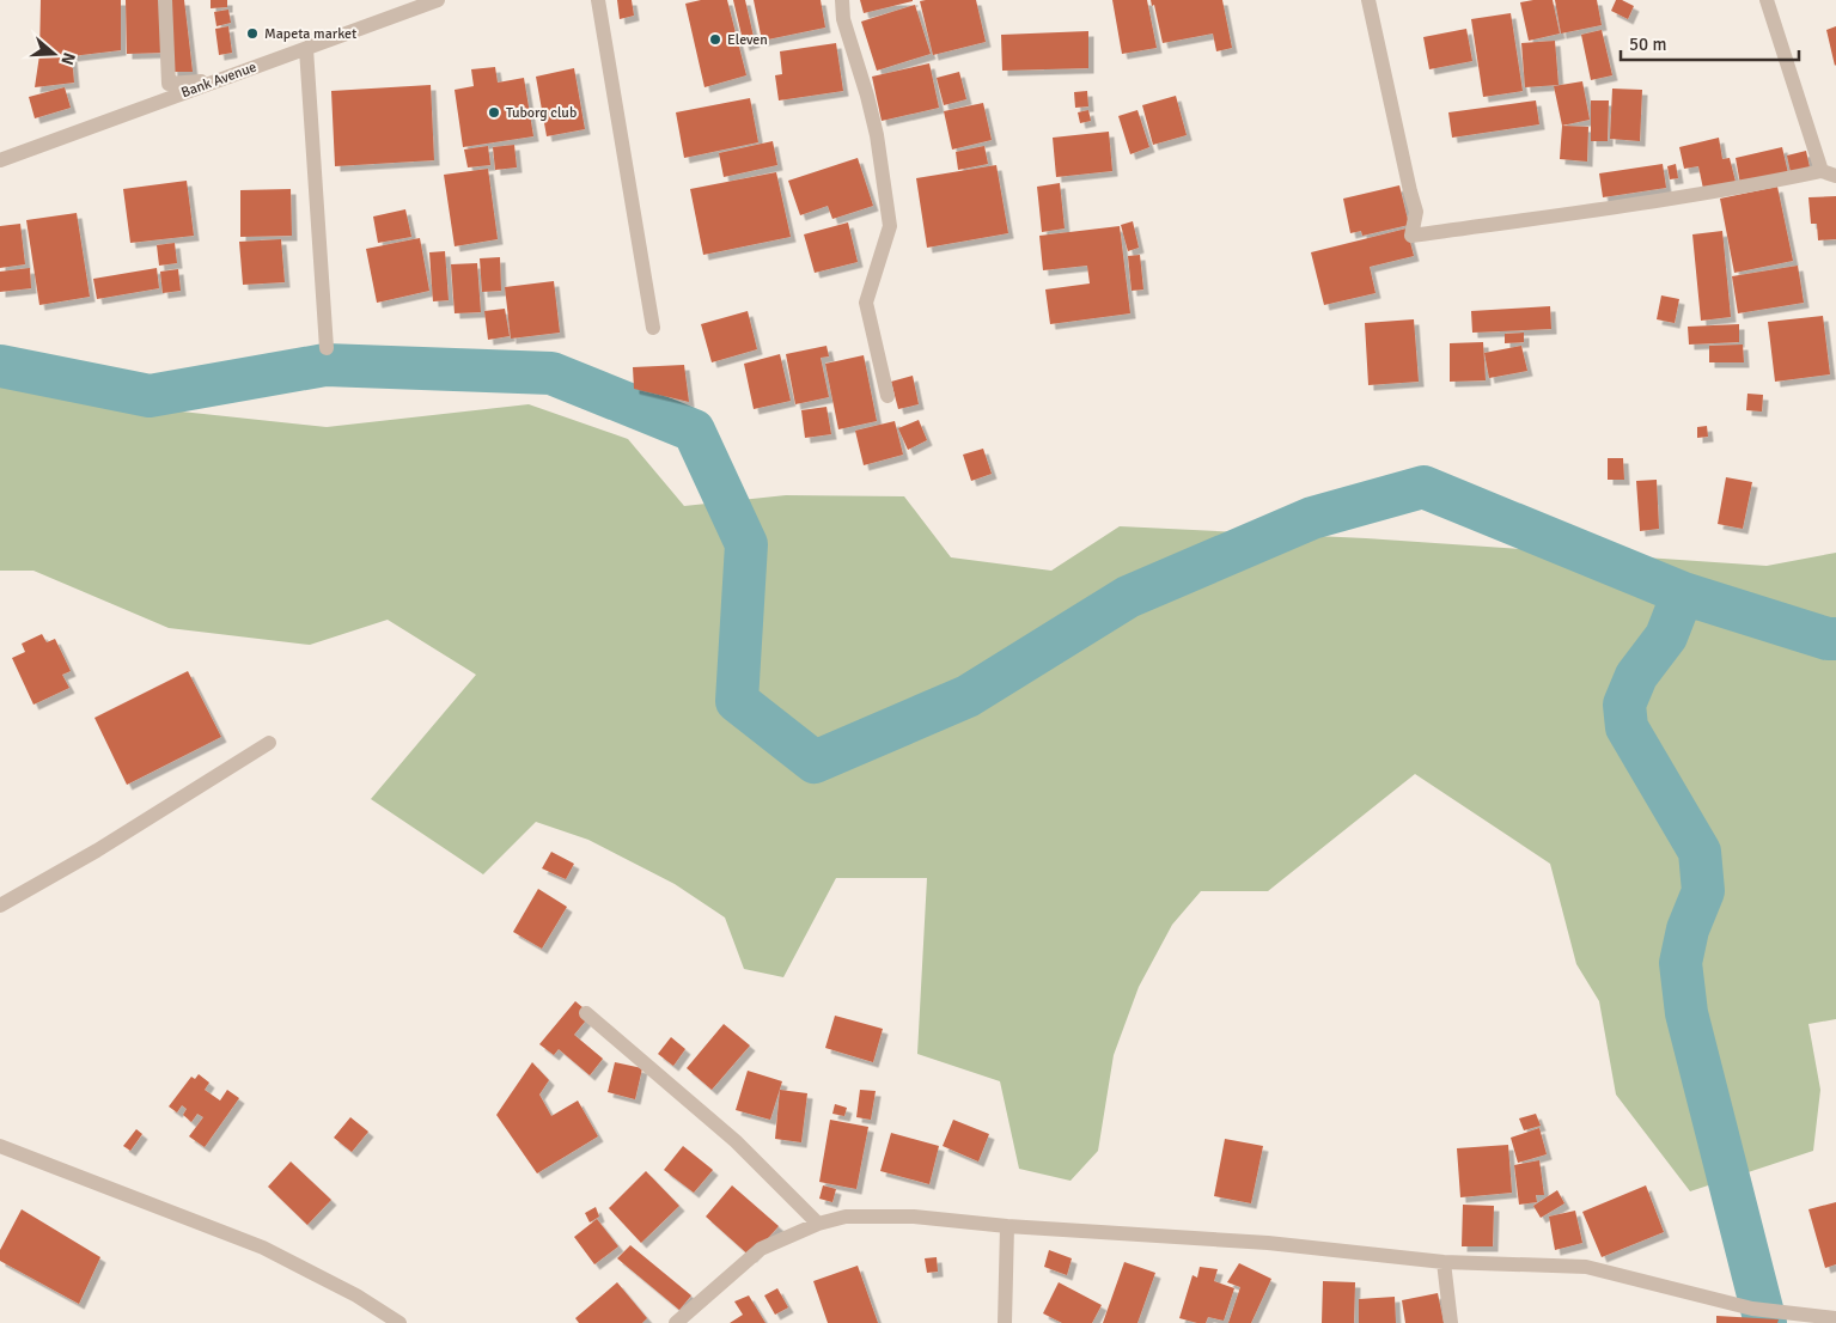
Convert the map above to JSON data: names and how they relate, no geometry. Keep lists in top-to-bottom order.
{
  "streets": {
    "street": ["Bank Avenue"]
  },
  "places": ["Mapeta market", "Eleven", "Tuborg club"],
  "scale_bar": "50 m",
  "north": "right"
}
